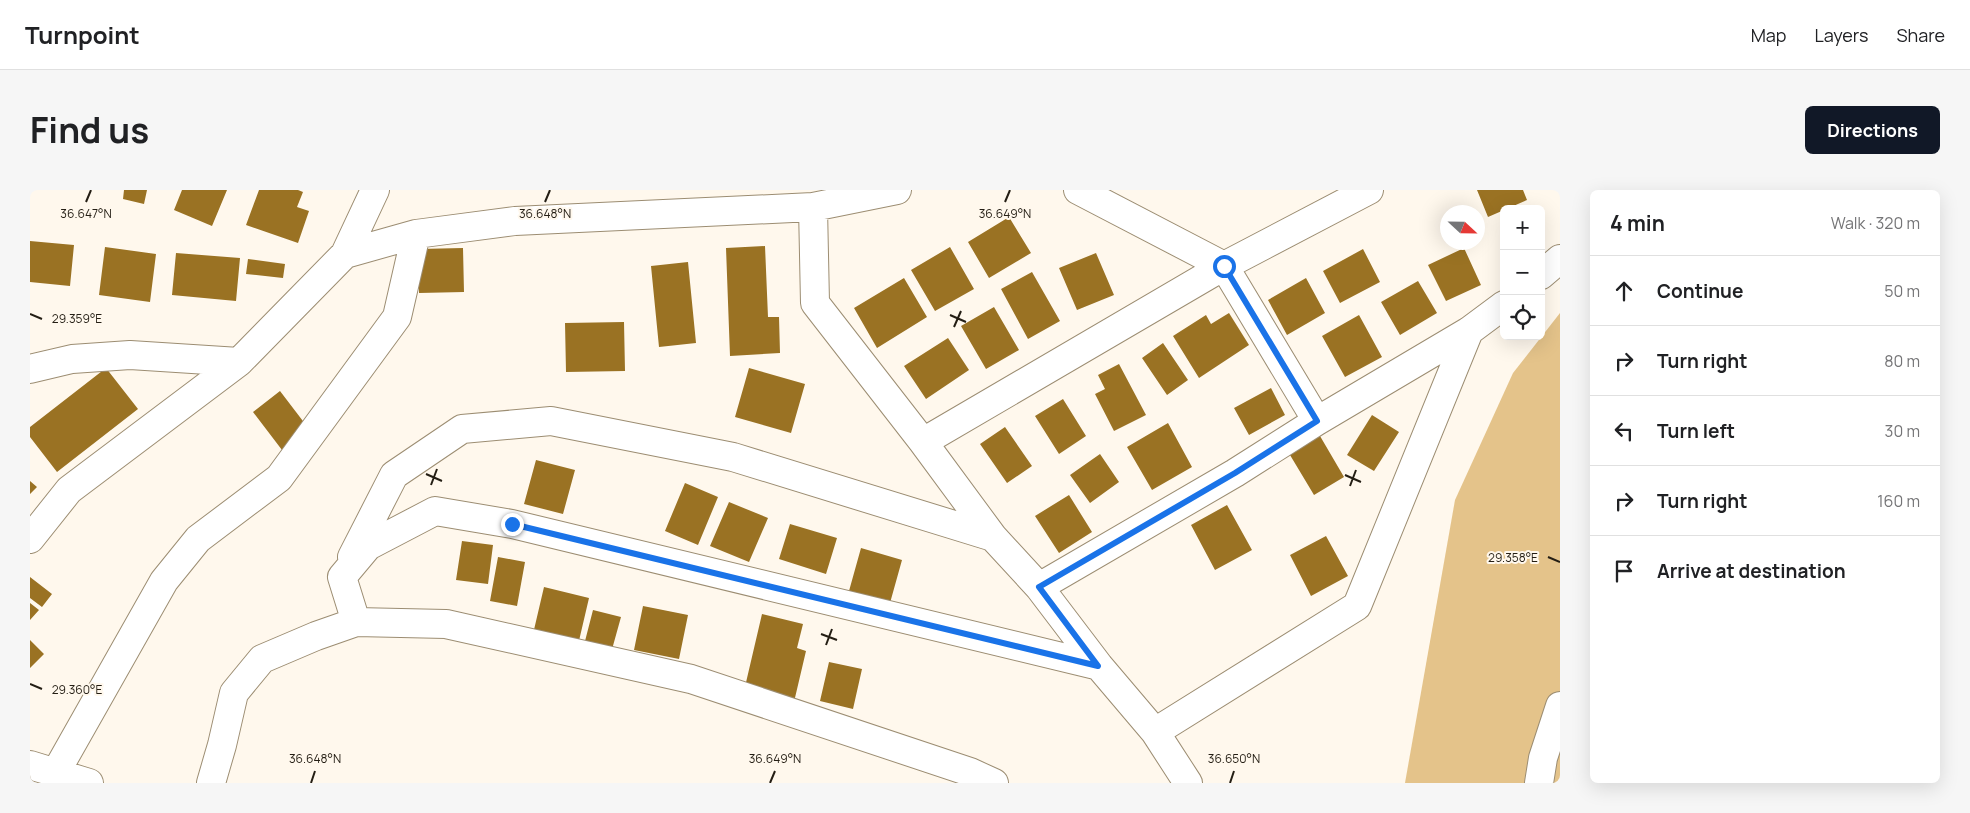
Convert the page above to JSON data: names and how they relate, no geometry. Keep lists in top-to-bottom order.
{
  "north": "right",
  "page": {
    "header": "Turnpoint",
    "nav": ["Map", "Layers", "Share"],
    "title": "Find us",
    "buttons": "Directions",
    "heading": ["4 min", "Walk · 320 m"],
    "map_buttons": ["+", "−"],
    "list": [
      ["Continue", "50 m"],
      ["Turn right", "80 m"],
      ["Turn left", "30 m"],
      ["Turn right", "160 m"],
      "Arrive at destination"
    ]
  },
  "coordinates": [
    "36.648°N",
    "36.649°N",
    "36.647°N",
    "29.359°E",
    "29.358°E",
    "29.360°E",
    "36.650°N"
  ]
}
